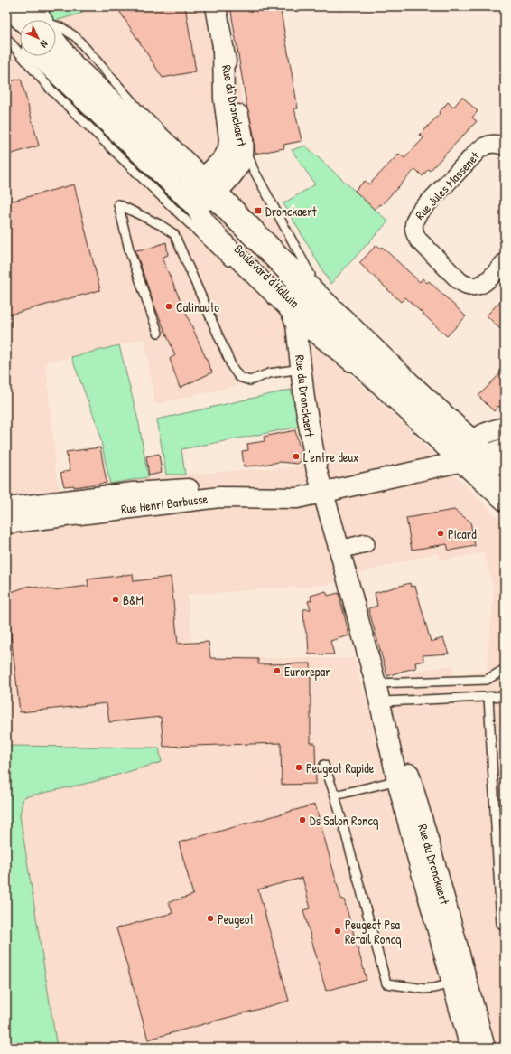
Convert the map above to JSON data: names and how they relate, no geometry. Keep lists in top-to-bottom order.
{
  "streets": {
    "main road": ["Rue du Dronckaert", "Boulevard d'Halluin", "Rue Henri Barbusse"],
    "street": ["Rue Jules Massenet"]
  },
  "crossings": [
    ["Rue du Dronckaert", "Boulevard d'Halluin"],
    ["Rue du Dronckaert", "Rue Henri Barbusse"],
    ["Boulevard d'Halluin", "Rue Henri Barbusse"]
  ],
  "places": {
    "transit": ["Dronckaert"],
    "other": [
      "Calinauto",
      "L'entre deux",
      "Picard",
      "B&M",
      "Eurorepar",
      "Peugeot Rapide",
      "Ds Salon Roncq",
      "Peugeot",
      "Peugeot Psa Retail Roncq"
    ]
  },
  "north": "bottom right"
}
